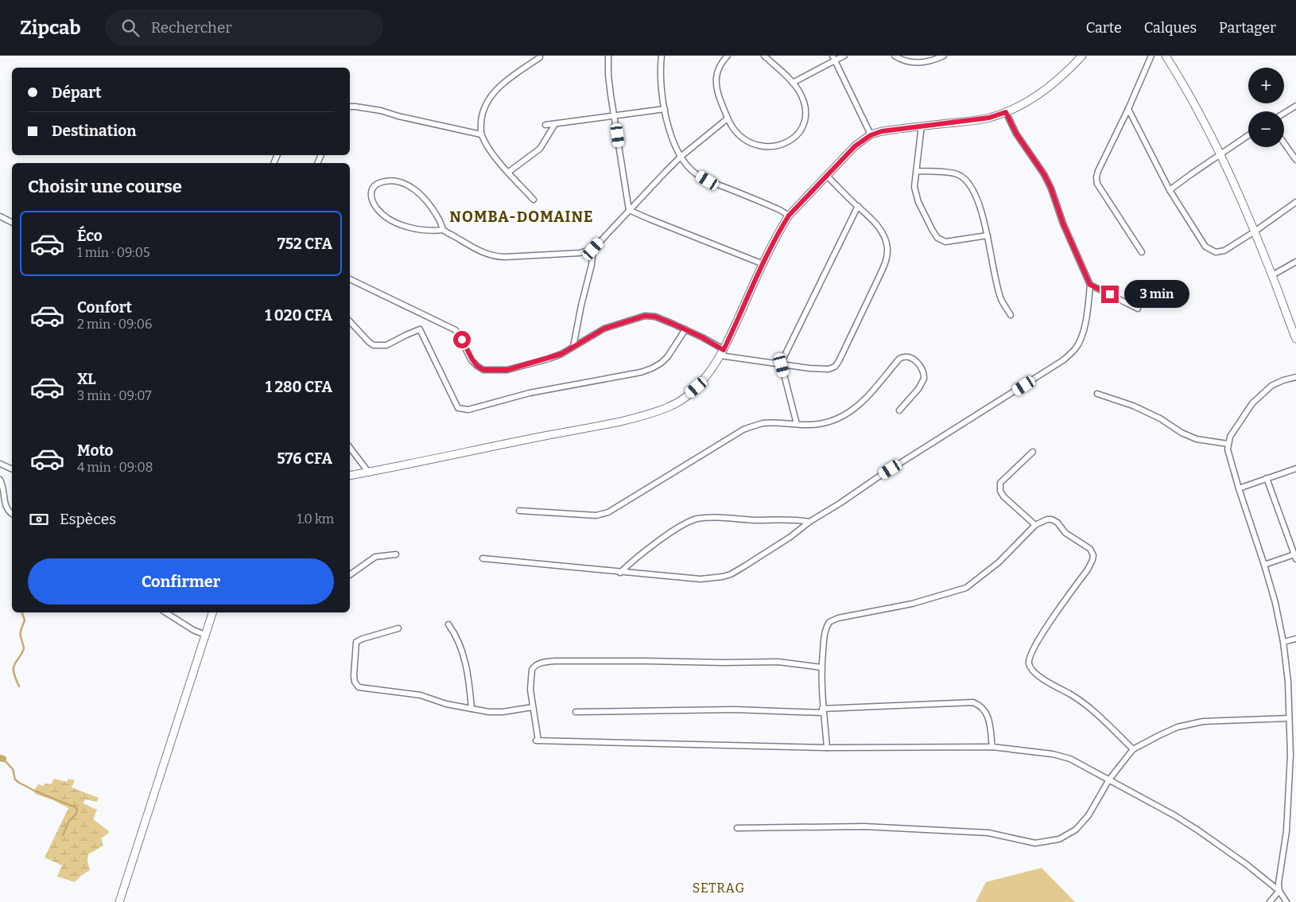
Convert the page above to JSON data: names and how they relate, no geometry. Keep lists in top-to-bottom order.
{
  "districts": ["NOMBA-DOMAINE", "SETRAG"],
  "page": {
    "header": "Zipcab",
    "search": "Rechercher",
    "nav": ["Carte", "Calques", "Partager"],
    "map_buttons": ["+", "−"],
    "banner": ["Départ", "Destination"],
    "heading": "Choisir une course",
    "list": [
      {
        "name": "Éco",
        "note": "1 min · 09:05",
        "value": "752 CFA"
      },
      {
        "name": "Confort",
        "note": "2 min · 09:06",
        "value": "1 020 CFA"
      },
      {
        "name": "XL",
        "note": "3 min · 09:07",
        "value": "1 280 CFA"
      },
      {
        "name": "Moto",
        "note": "4 min · 09:08",
        "value": "576 CFA"
      }
    ],
    "bubble": "3 min",
    "pay": ["Espèces", "1.0 km"],
    "buttons": "Confirmer"
  }
}
